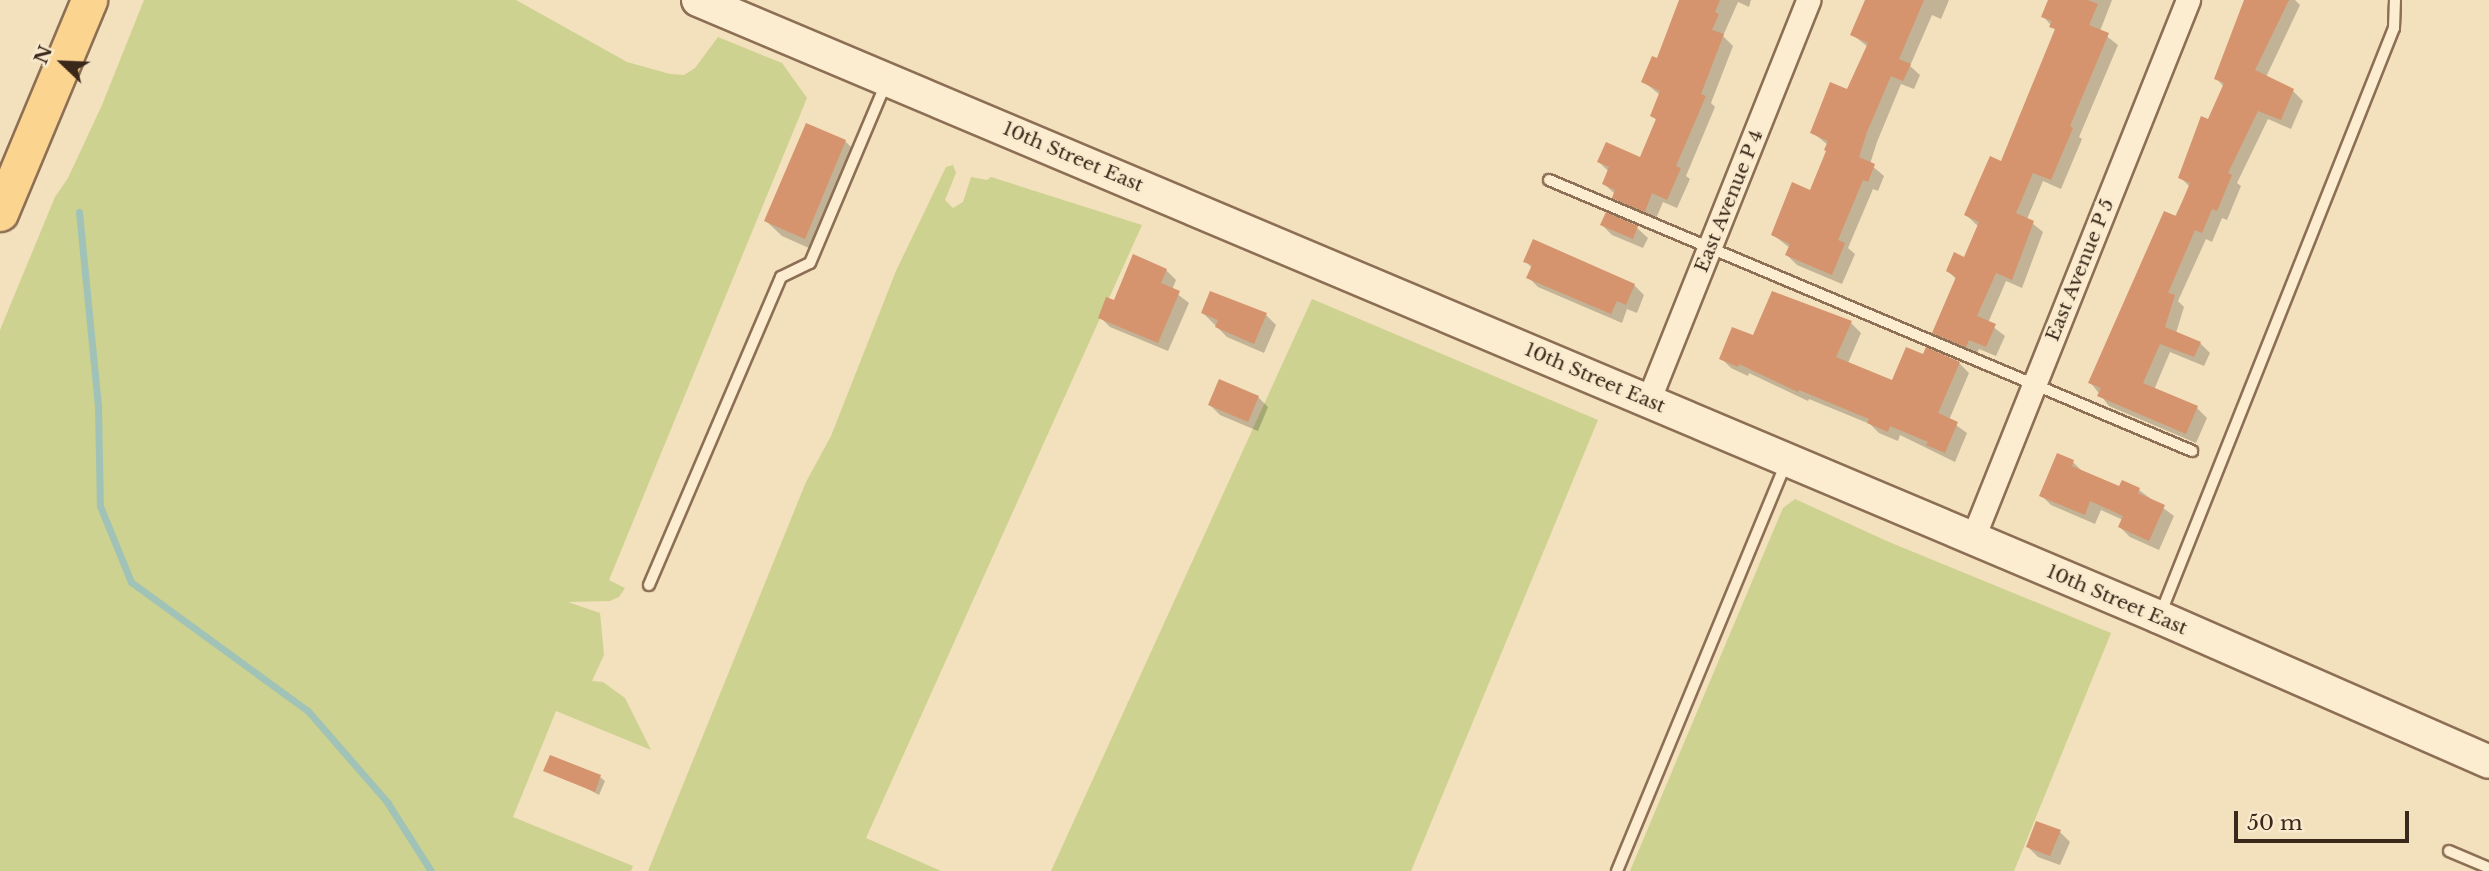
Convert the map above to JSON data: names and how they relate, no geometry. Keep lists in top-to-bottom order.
{
  "streets": {
    "main road": ["10th Street East"],
    "street": ["East Avenue P 4", "East Avenue P 5"]
  },
  "crossings": [
    ["10th Street East", "East Avenue P 4"],
    ["10th Street East", "East Avenue P 5"]
  ],
  "scale_bar": "50 m",
  "north": "top left"
}
